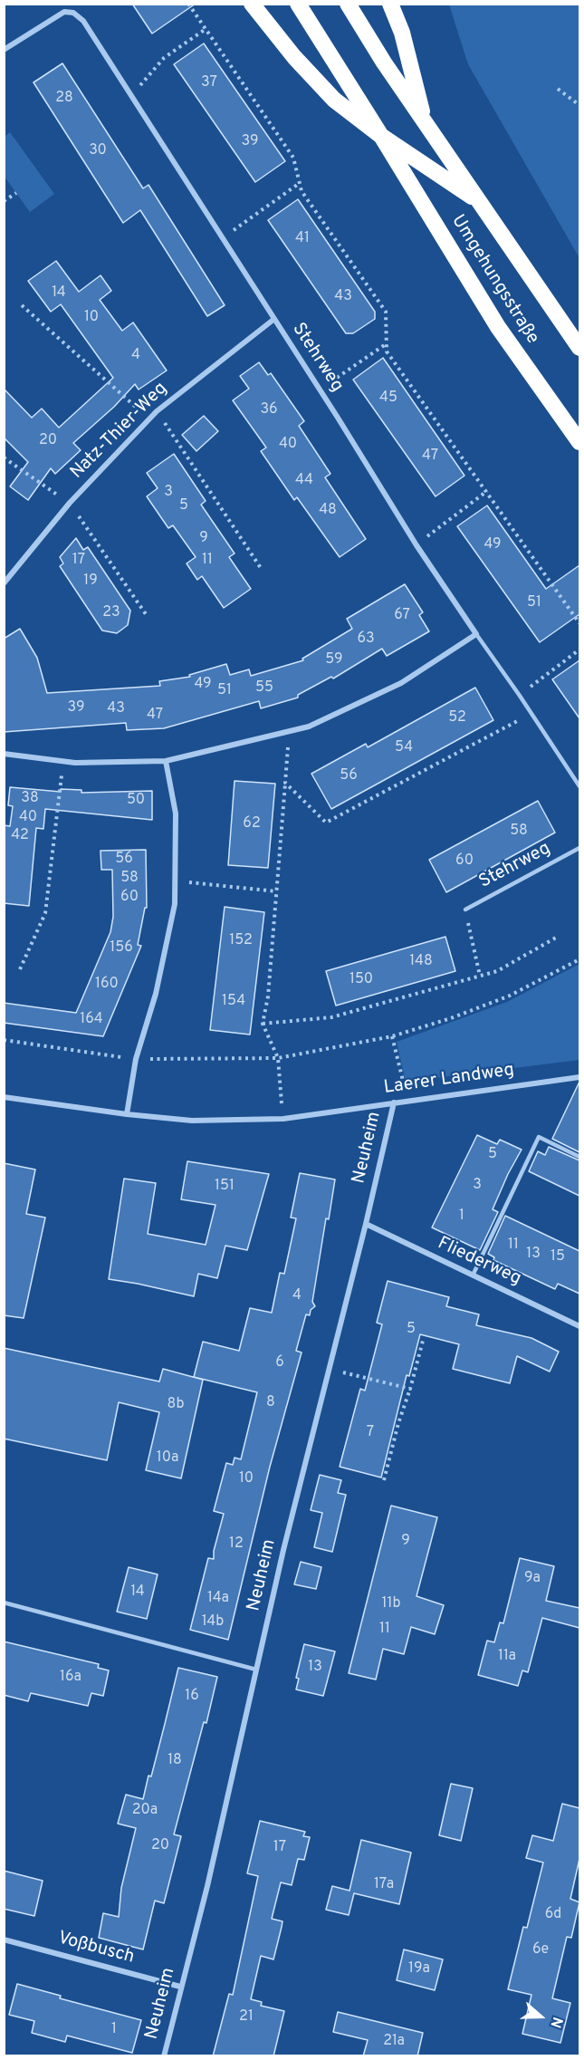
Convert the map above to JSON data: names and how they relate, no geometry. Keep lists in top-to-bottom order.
{
  "streets": {
    "highway": ["Umgehungsstraße"],
    "street": [
      "Stehrweg",
      "Natz-Thier-Weg",
      "Laerer Landweg",
      "Neuheim",
      "Fliederweg",
      "Voßbusch"
    ]
  },
  "crossings": [
    ["Stehrweg", "Natz-Thier-Weg"],
    ["Laerer Landweg", "Neuheim"],
    ["Neuheim", "Fliederweg"],
    ["Neuheim", "Voßbusch"]
  ],
  "house_numbers": [
    "37",
    "28",
    "39",
    "30",
    "41",
    "14",
    "43",
    "10",
    "4",
    "45",
    "36",
    "20",
    "40",
    "47",
    "44",
    "3",
    "5",
    "48",
    "9",
    "49",
    "17",
    "11",
    "19",
    "51",
    "23",
    "67",
    "63",
    "59",
    "49",
    "55",
    "51",
    "39",
    "43",
    "47",
    "52",
    "54",
    "56",
    "38",
    "50",
    "40",
    "62",
    "58",
    "42",
    "56",
    "60",
    "58",
    "60",
    "152",
    "156",
    "148",
    "150",
    "160",
    "154",
    "164",
    "5",
    "3",
    "151",
    "1",
    "11",
    "13",
    "15",
    "4",
    "5",
    "6",
    "8",
    "8b",
    "7",
    "10a",
    "10",
    "9",
    "12",
    "9a",
    "14",
    "14a",
    "11b",
    "14b",
    "11",
    "11a",
    "13",
    "16a",
    "16",
    "18",
    "20a",
    "20",
    "17",
    "17a",
    "6d",
    "6e",
    "19a",
    "21",
    "1",
    "21a"
  ],
  "north": "right"
}
